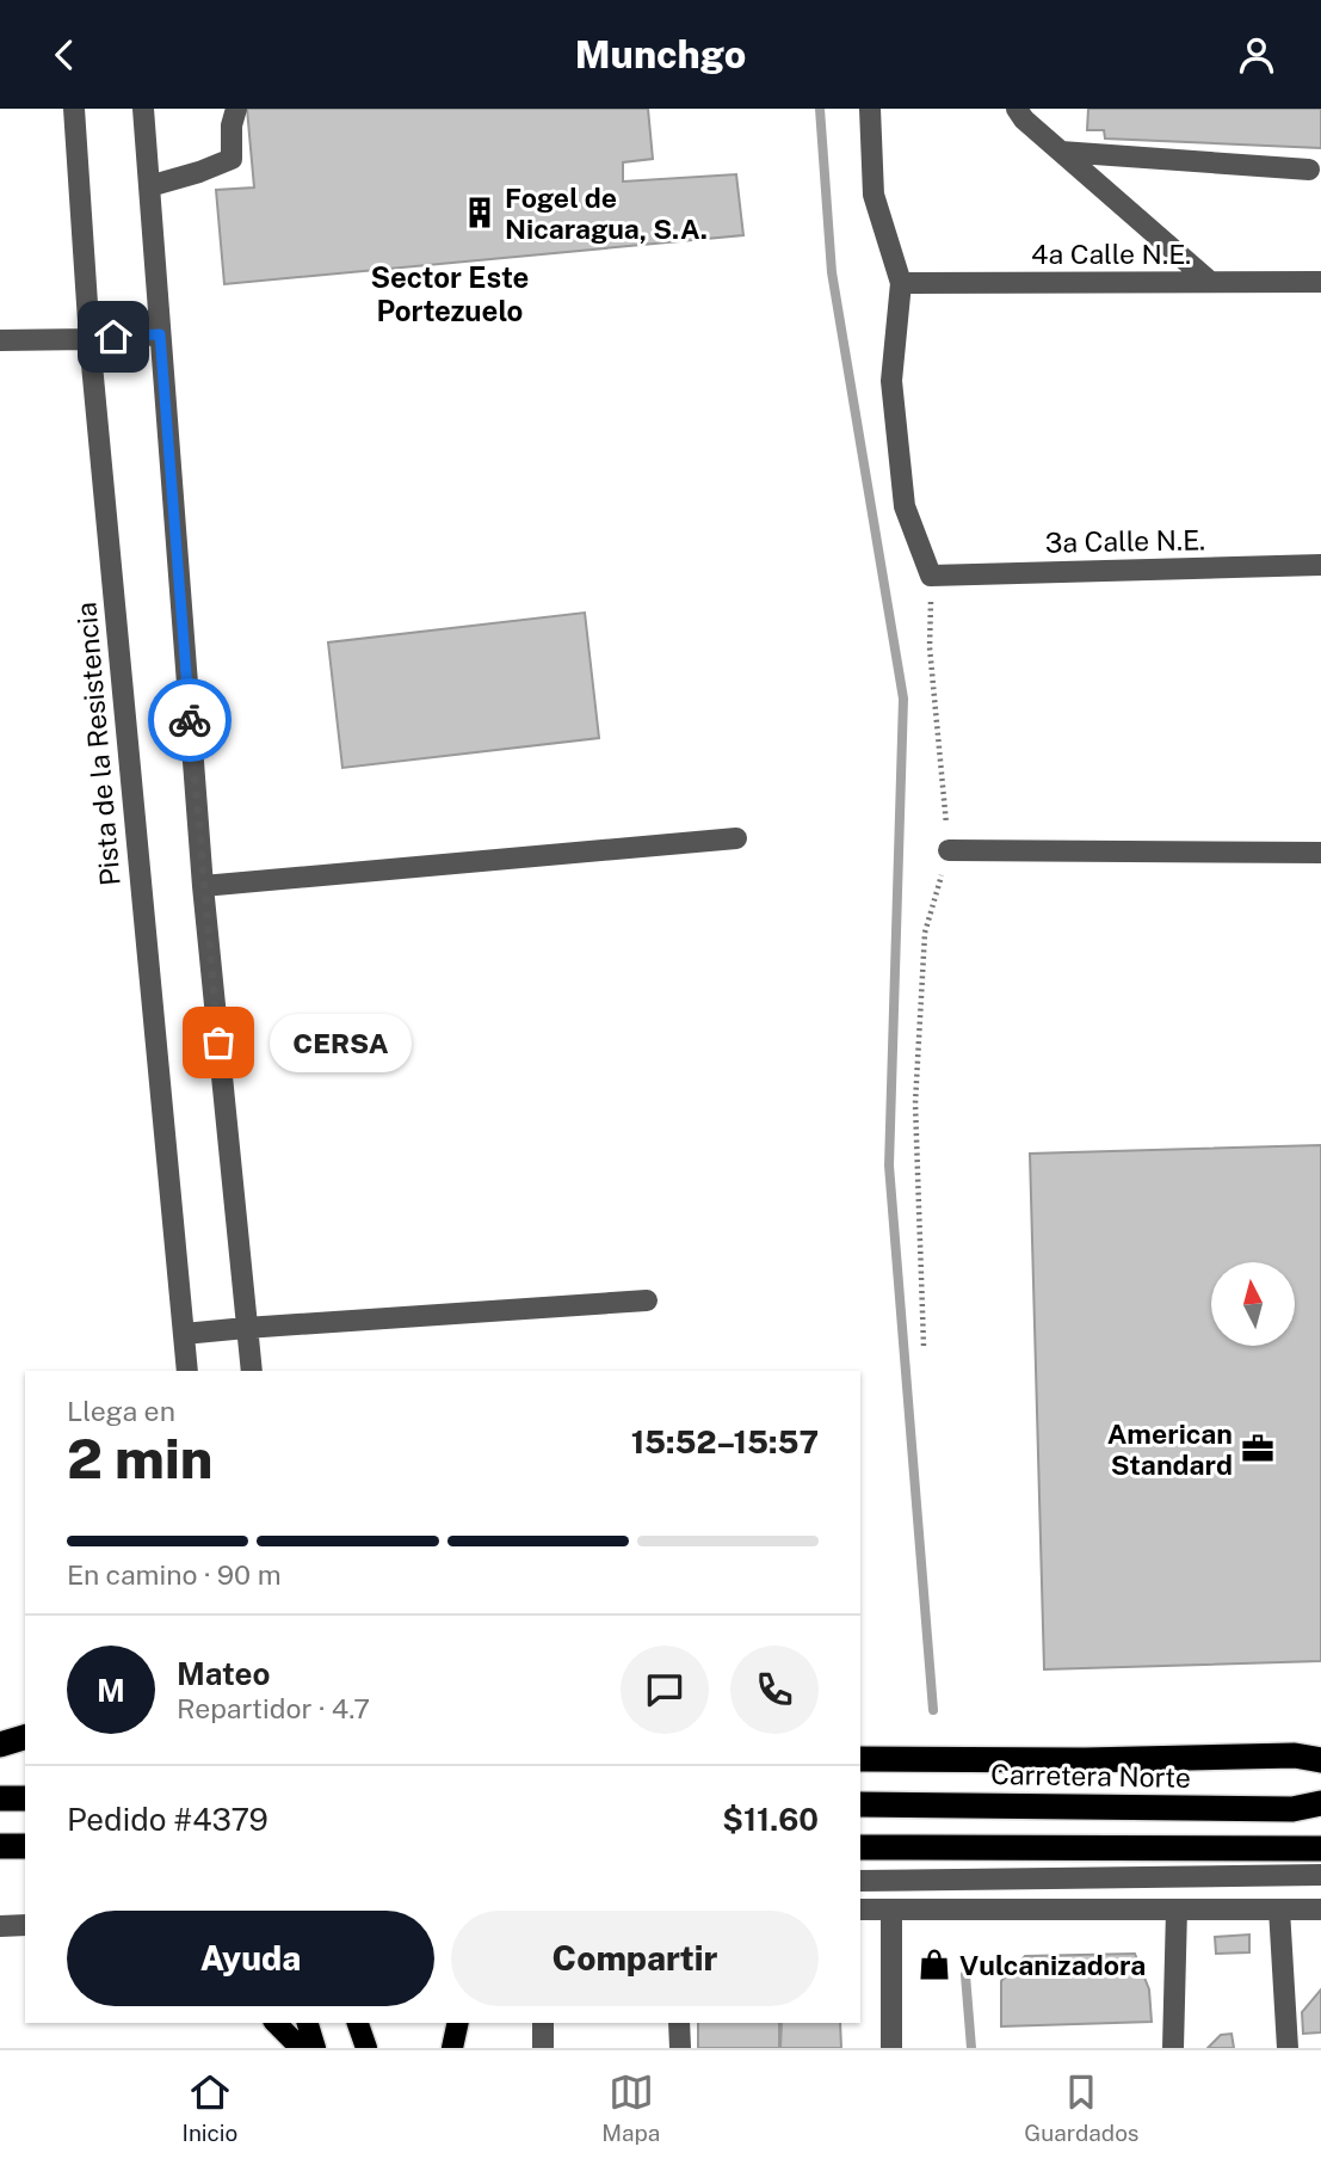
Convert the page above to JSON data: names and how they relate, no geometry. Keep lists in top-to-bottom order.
{
  "streets": {
    "highway": ["Carretera Norte"],
    "street": ["4a Calle N.E.", "3a Calle N.E.", "Pista de la Resistencia"]
  },
  "districts": ["Sector Este Portezuelo"],
  "places": {
    "building": ["Fogel de Nicaragua, S.A."],
    "other": ["CERSA"],
    "office": ["American Standard"],
    "shop": ["Vulcanizadora"]
  },
  "north": "top",
  "page": {
    "header": "Munchgo",
    "bubble": "CERSA",
    "heading": ["2 min", "Llega en", "15:52–15:57"],
    "panel": [
      "Mateo",
      "Repartidor · 4.7",
      "Pedido #4379",
      "$11.60"
    ],
    "bar": "En camino · 90 m",
    "round": "M",
    "buttons": ["Ayuda", "Compartir"],
    "tabs": ["Inicio", "Mapa", "Guardados"]
  }
}
